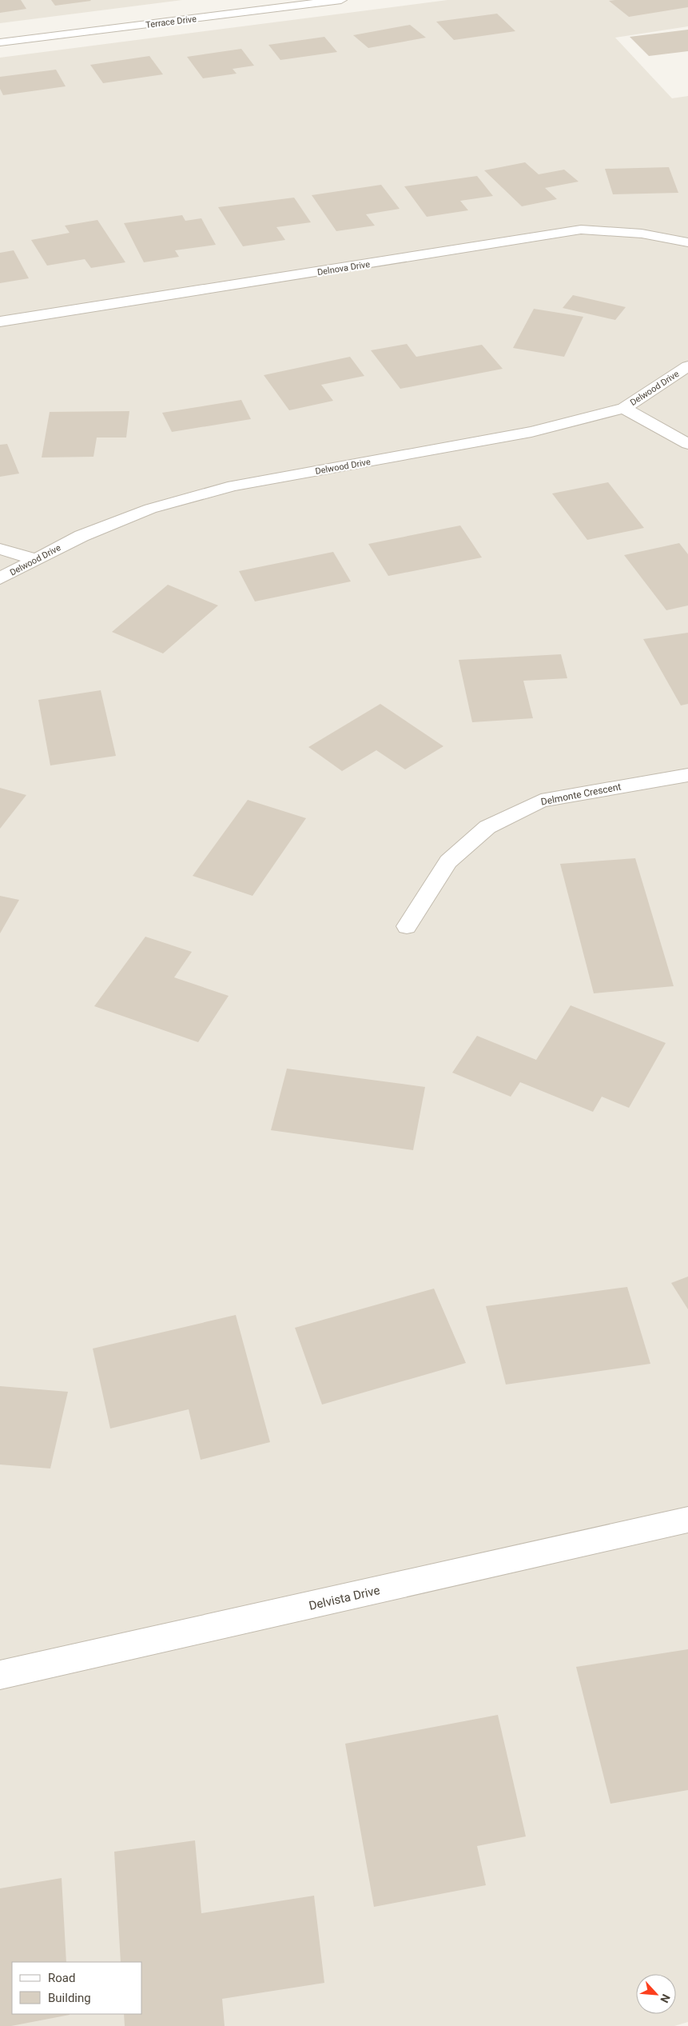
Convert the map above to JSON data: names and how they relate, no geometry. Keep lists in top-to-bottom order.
{
  "streets": {
    "street": [
      "Terrace Drive",
      "Delnova Drive",
      "Delwood Drive",
      "Delmonte Crescent",
      "Delvista Drive"
    ]
  },
  "legend": ["Road", "Building"],
  "north": "bottom right"
}
